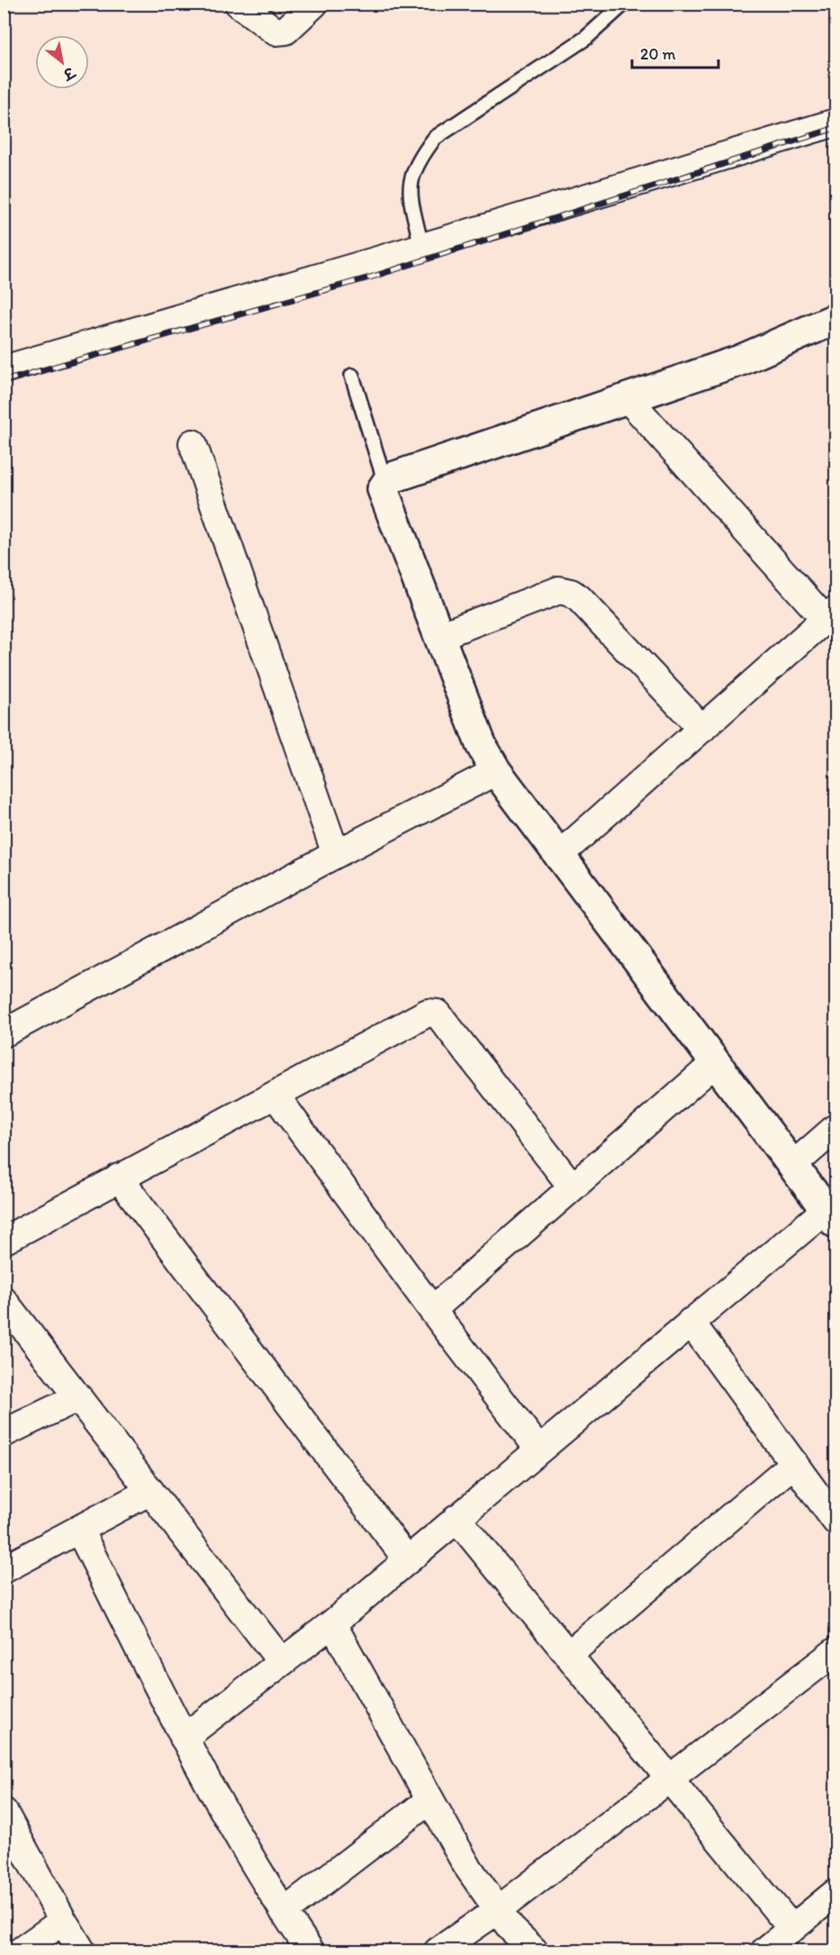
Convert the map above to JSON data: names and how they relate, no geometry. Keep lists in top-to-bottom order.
{
  "scale_bar": "20 m",
  "north": "bottom right"
}
